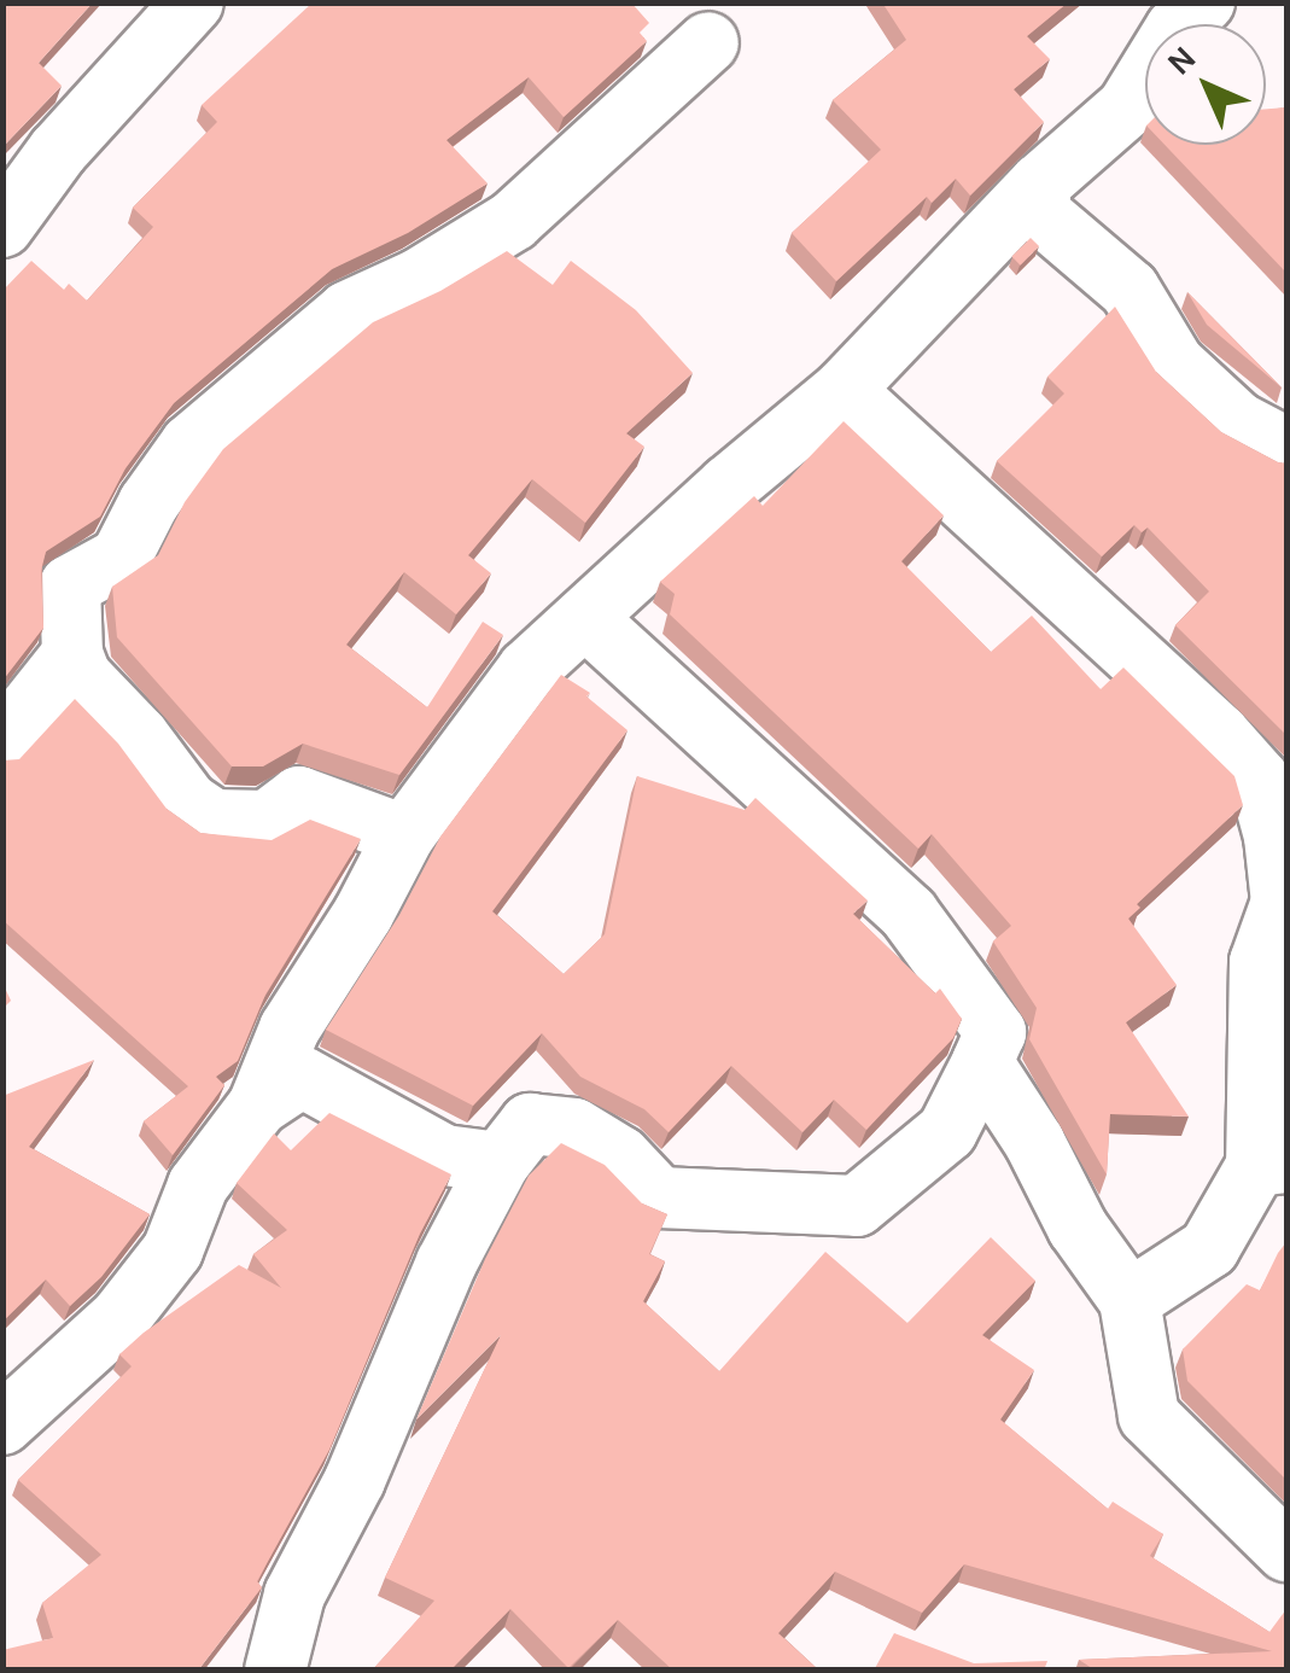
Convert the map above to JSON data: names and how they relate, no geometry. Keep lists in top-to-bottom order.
{
  "north": "top left"
}
